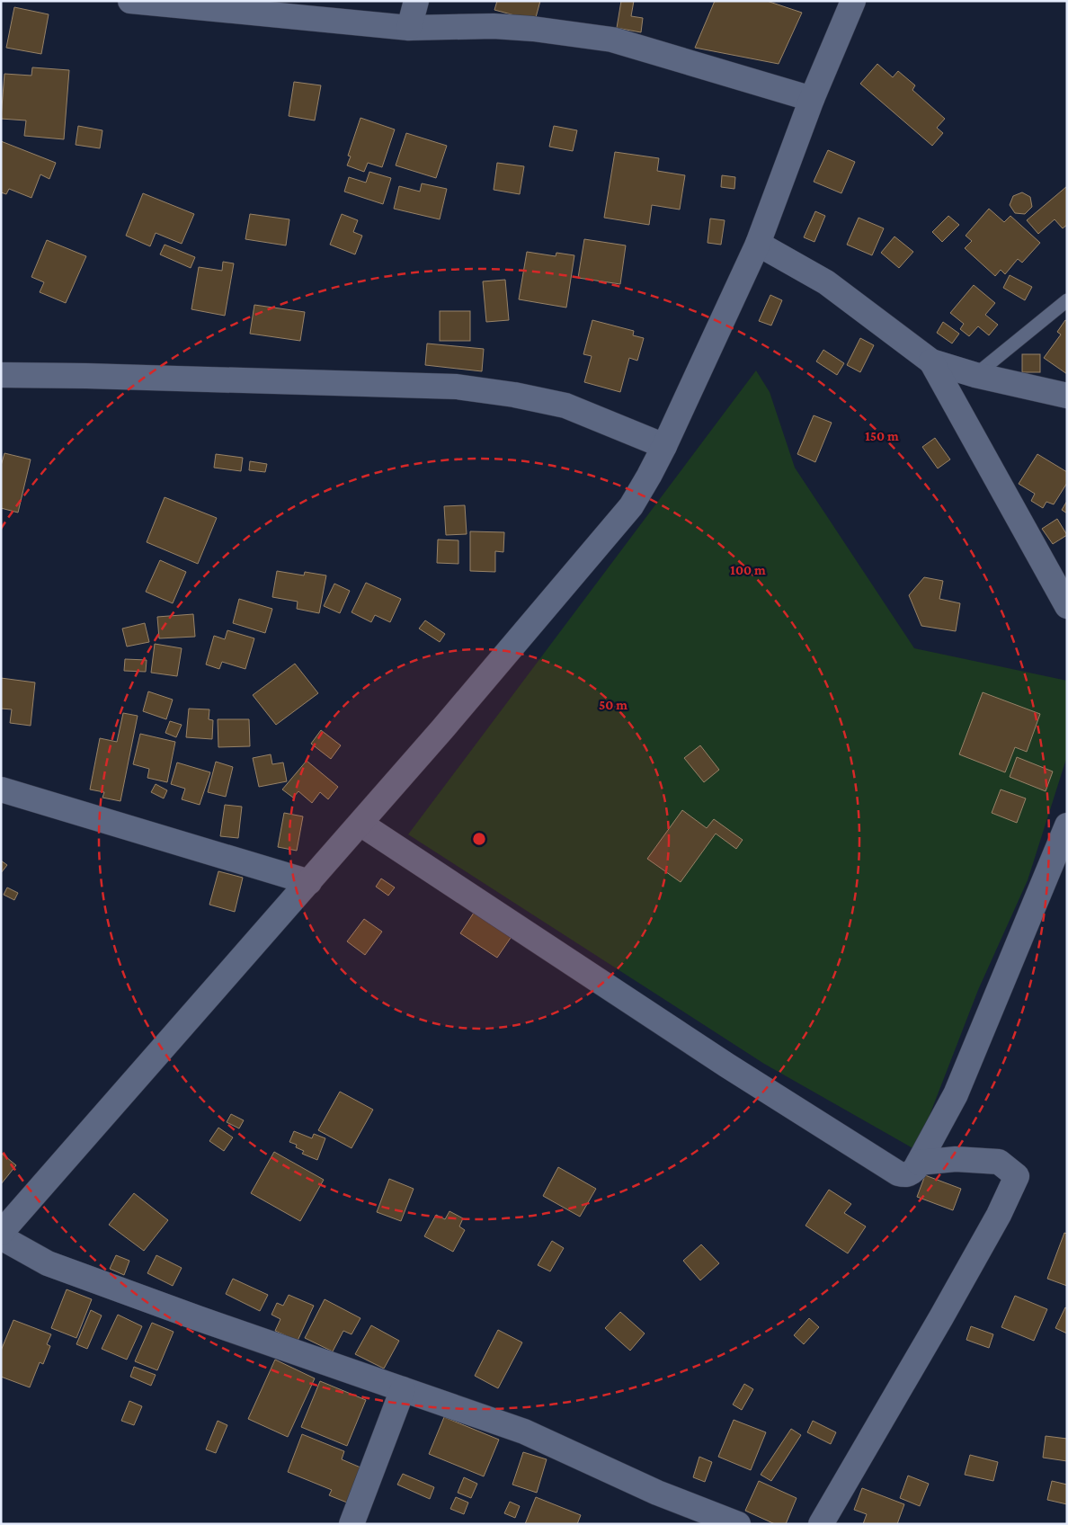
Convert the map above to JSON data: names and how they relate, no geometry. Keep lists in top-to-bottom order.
{
  "rings": ["150 m", "100 m", "50 m"]
}
